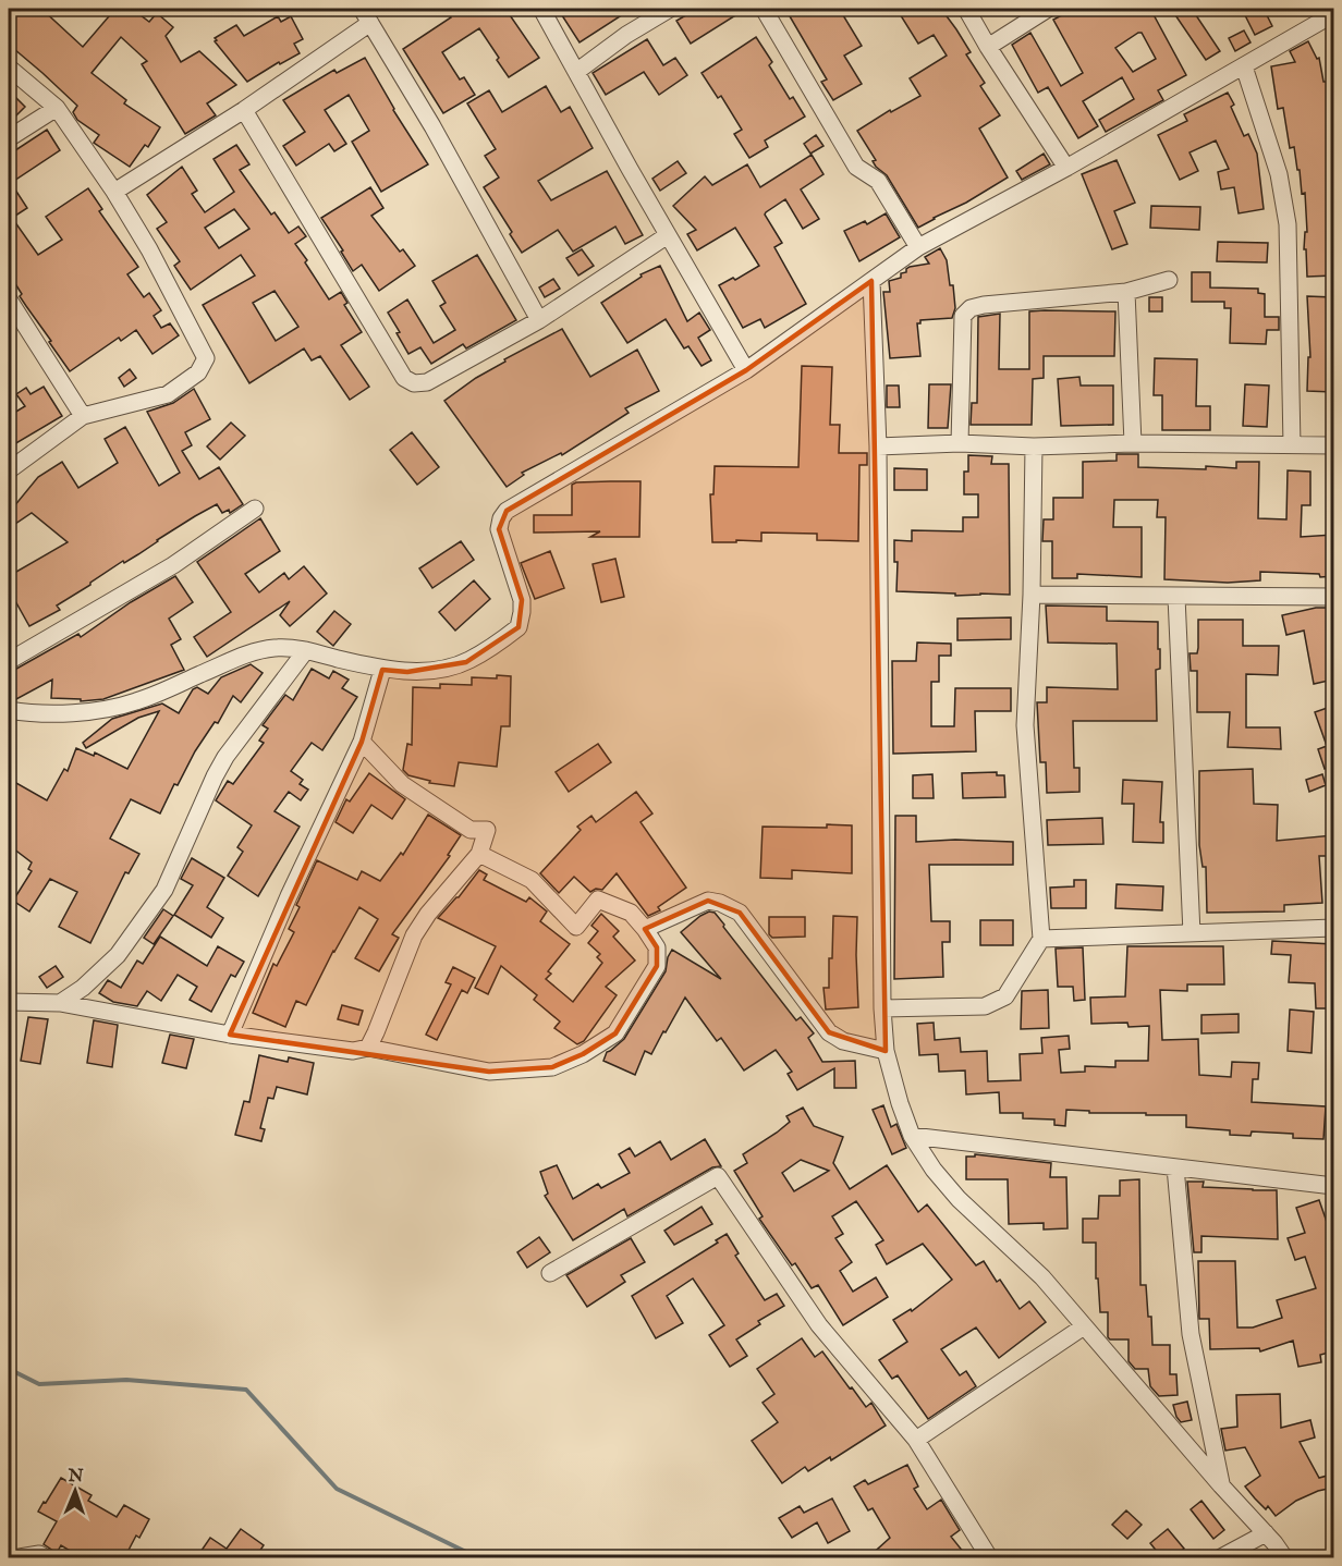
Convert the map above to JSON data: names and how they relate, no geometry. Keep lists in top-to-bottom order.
{
  "north": "top"
}
